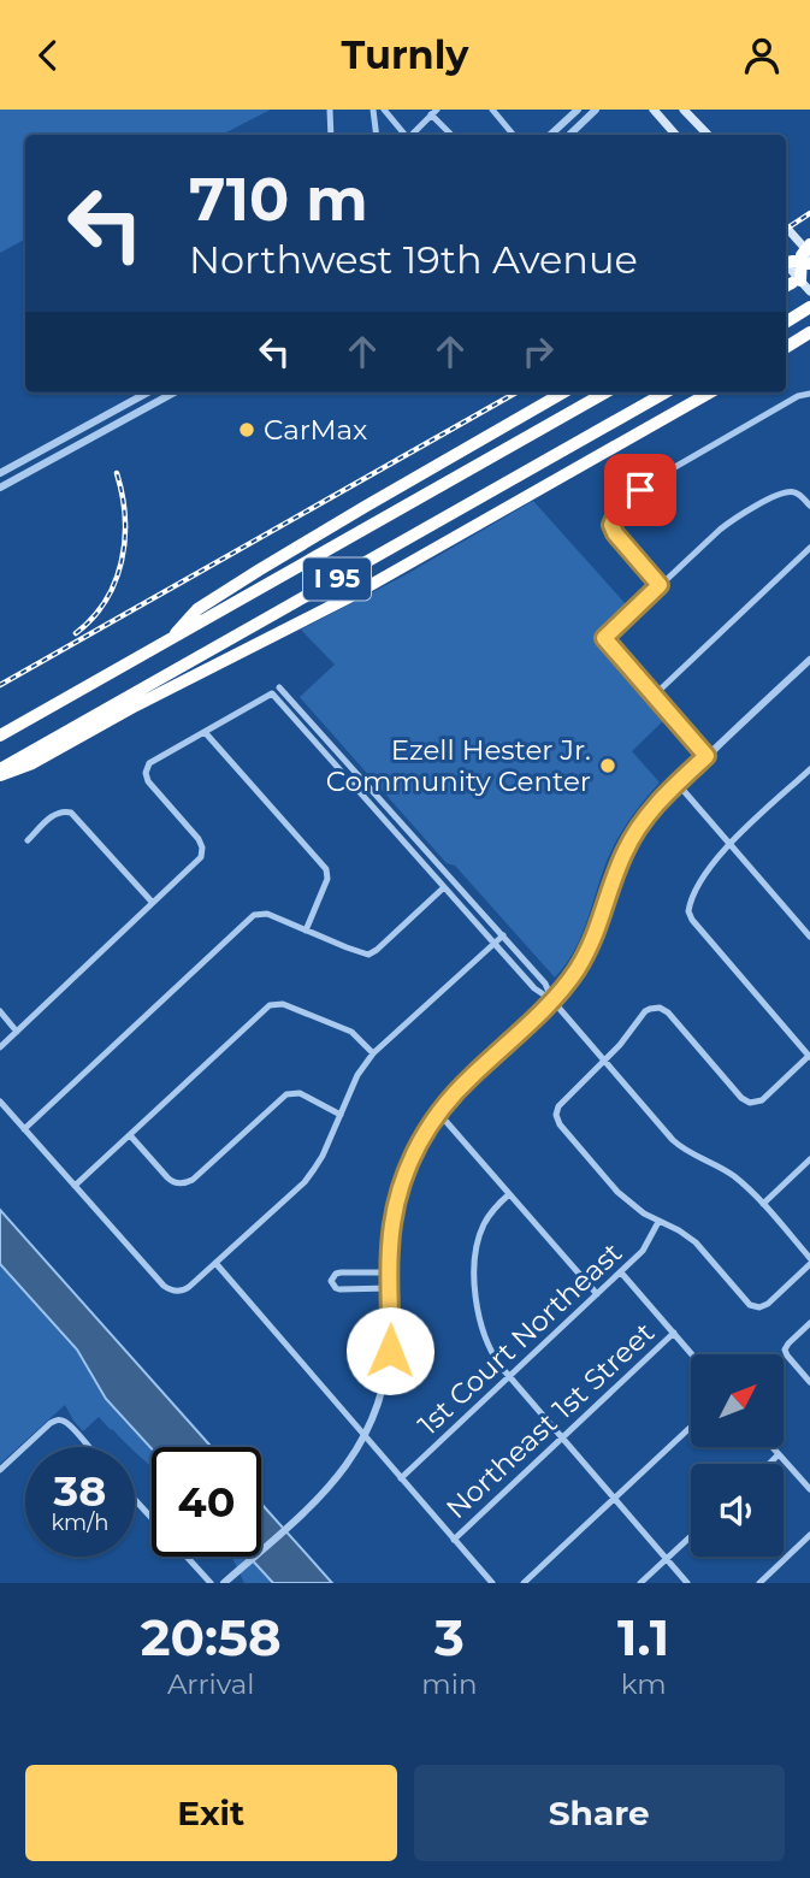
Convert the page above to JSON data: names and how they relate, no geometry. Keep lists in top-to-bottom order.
{
  "streets": {
    "highway": ["I 95"],
    "street": ["1st Court Northeast", "Northeast 1st Street"]
  },
  "places": ["CarMax", "Ezell Hester Jr. Community Center"],
  "north": "top right",
  "page": {
    "header": "Turnly",
    "turn": ["710 m", "Northwest 19th Avenue"],
    "speed": "38 km/h",
    "limit": "40",
    "eta": [
      "20:58",
      "Arrival",
      "3",
      "min",
      "1.1",
      "km"
    ],
    "buttons": ["Exit", "Share"]
  }
}
